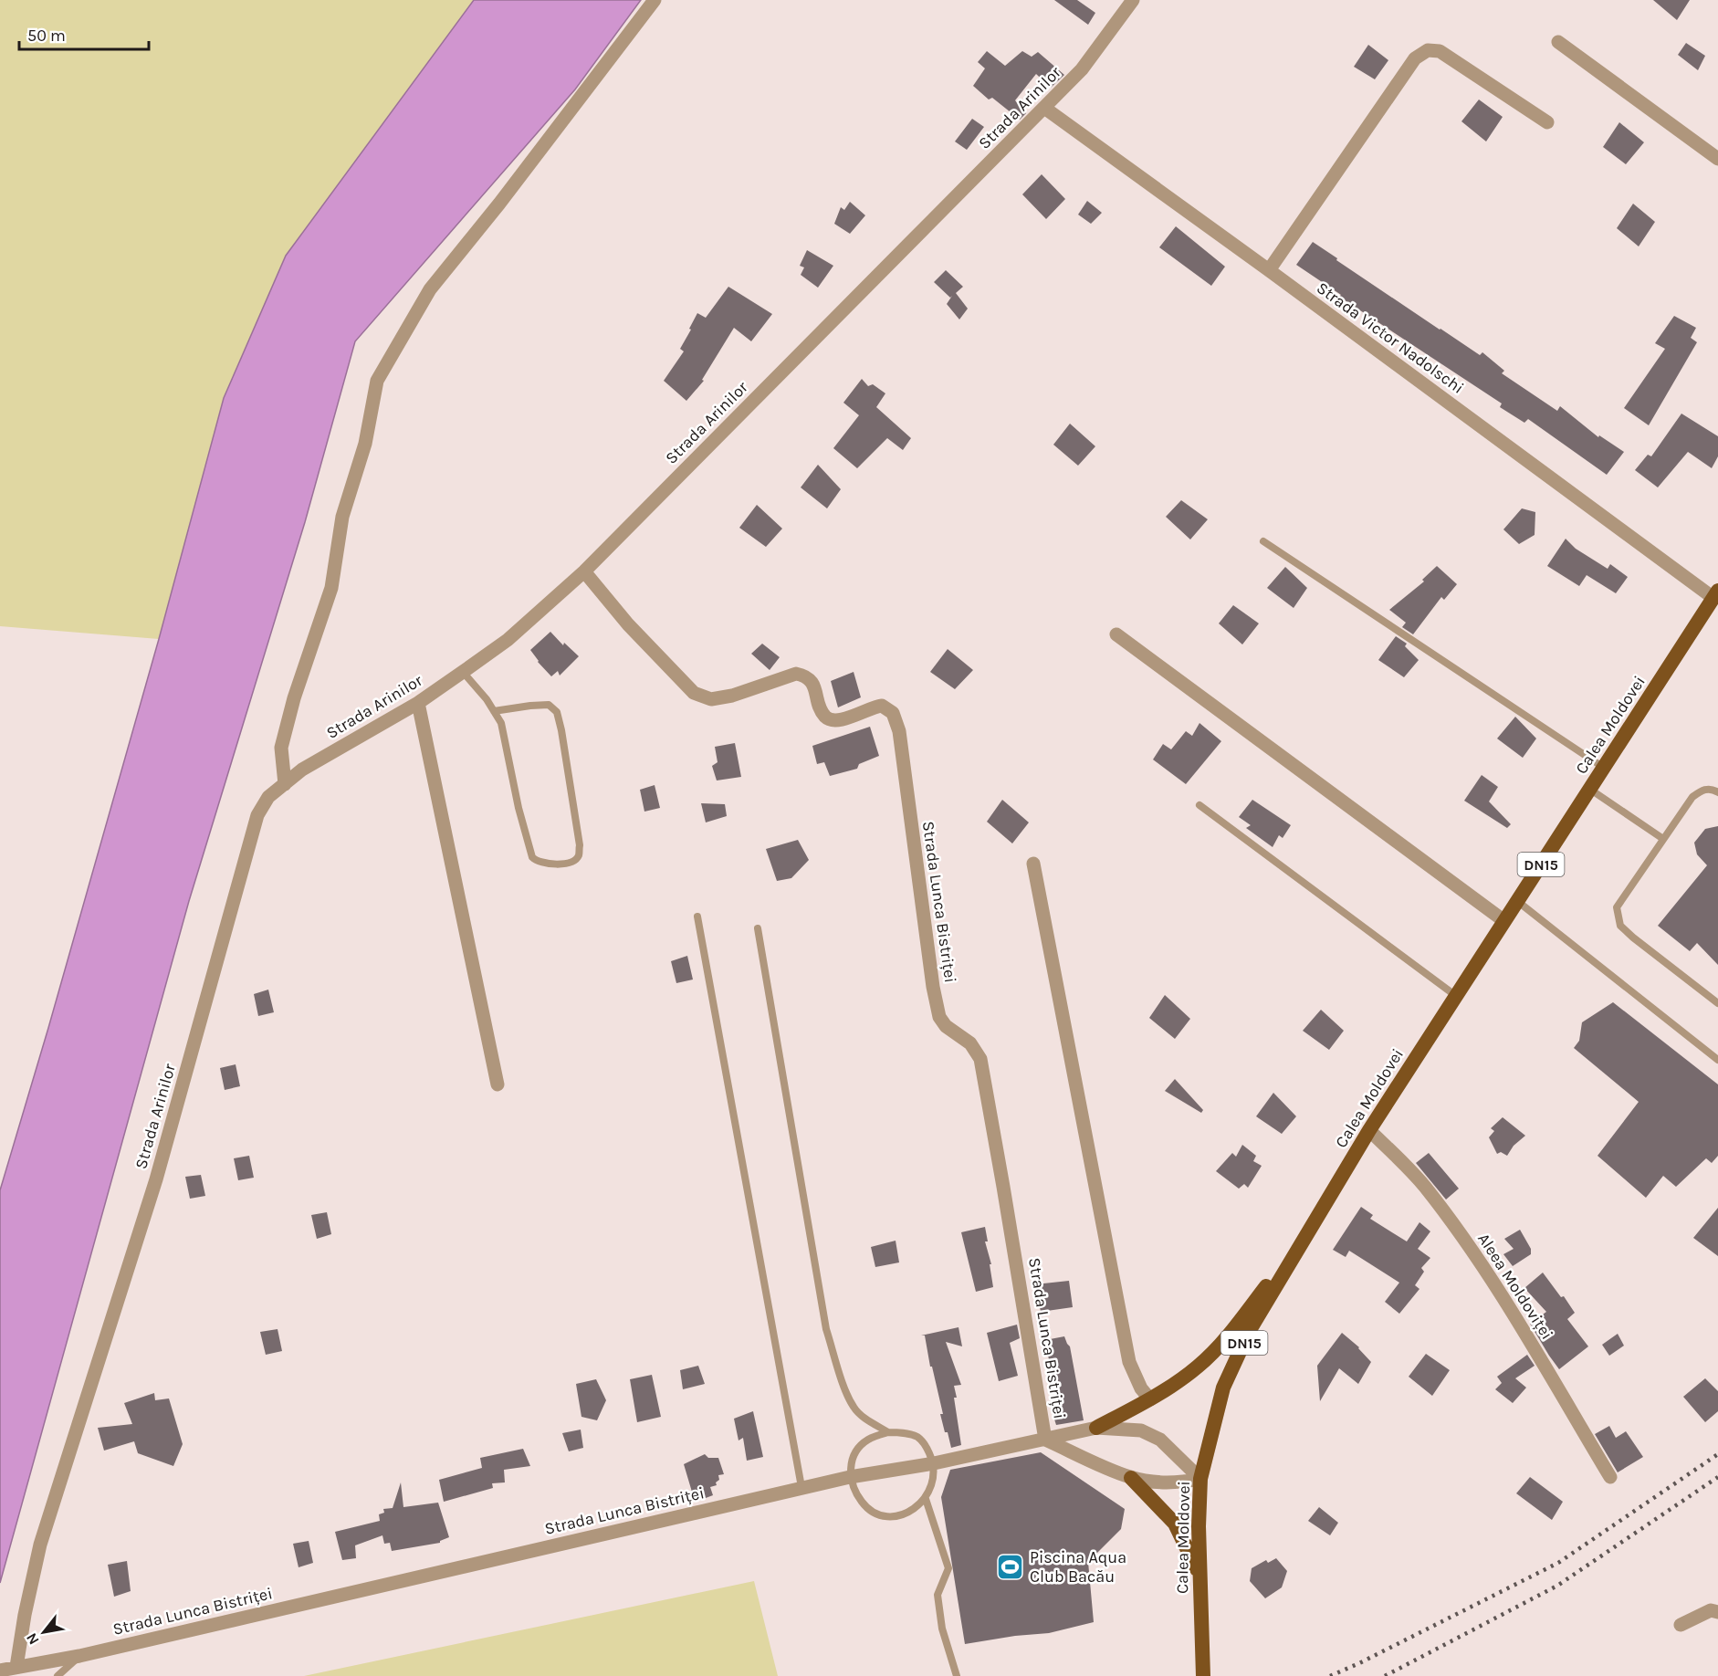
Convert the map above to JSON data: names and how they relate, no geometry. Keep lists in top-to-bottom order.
{
  "streets": {
    "main road": ["Calea Moldovei", "DN15"],
    "street": [
      "Strada Arinilor",
      "Strada Victor Nadolschi",
      "Strada Lunca Bistriței",
      "Aleea Moldoviței"
    ]
  },
  "crossings": [
    ["Strada Arinilor", "Strada Victor Nadolschi"],
    ["Strada Arinilor", "Strada Lunca Bistriței"],
    ["Strada Victor Nadolschi", "Calea Moldovei"],
    ["Calea Moldovei", "Aleea Moldoviței"]
  ],
  "places": {
    "sports": ["Piscina Aqua Club Bacău"]
  },
  "scale_bar": "50 m",
  "north": "bottom left"
}
